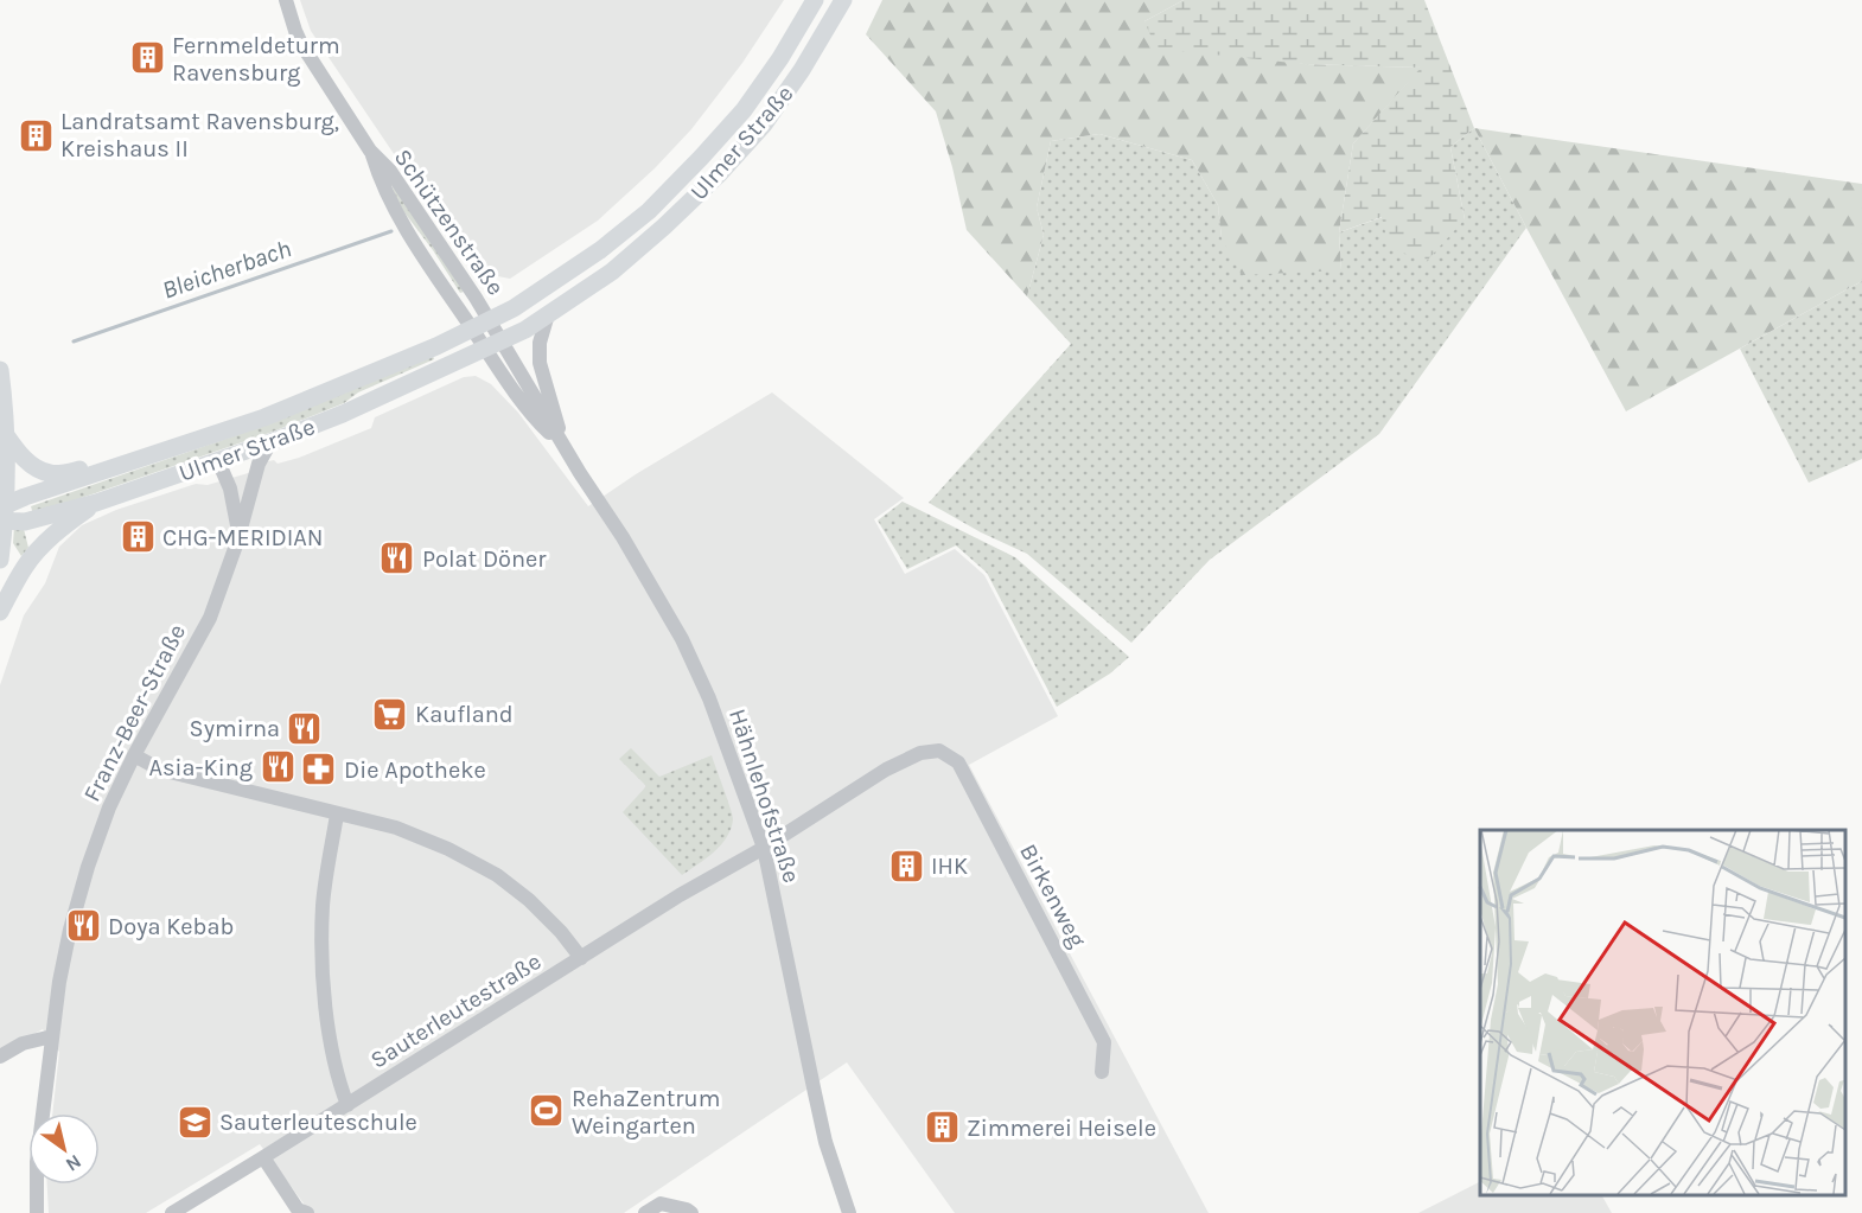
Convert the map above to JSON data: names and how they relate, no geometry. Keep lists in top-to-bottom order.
{
  "streets": {
    "main road": ["Ulmer Straße"],
    "street": [
      "Schützenstraße",
      "Franz-Beer-Straße",
      "Hähnlehofstraße",
      "Birkenweg",
      "Sauterleutestraße"
    ]
  },
  "crossings": [
    ["Ulmer Straße", "Schützenstraße"],
    ["Ulmer Straße", "Franz-Beer-Straße"],
    ["Hähnlehofstraße", "Sauterleutestraße"],
    ["Birkenweg", "Sauterleutestraße"]
  ],
  "water": ["Bleicherbach"],
  "places": {
    "building": [
      "Fernmeldeturm Ravensburg",
      "Landratsamt Ravensburg, Kreishaus II",
      "CHG-MERIDIAN",
      "IHK",
      "Zimmerei Heisele"
    ],
    "restaurant": [
      "Polat Döner",
      "Symirna",
      "Asia-King",
      "Doya Kebab"
    ],
    "supermarket": ["Kaufland"],
    "pharmacy": ["Die Apotheke"],
    "sports": ["RehaZentrum Weingarten"],
    "school or university": ["Sauterleuteschule"]
  },
  "north": "bottom right"
}
